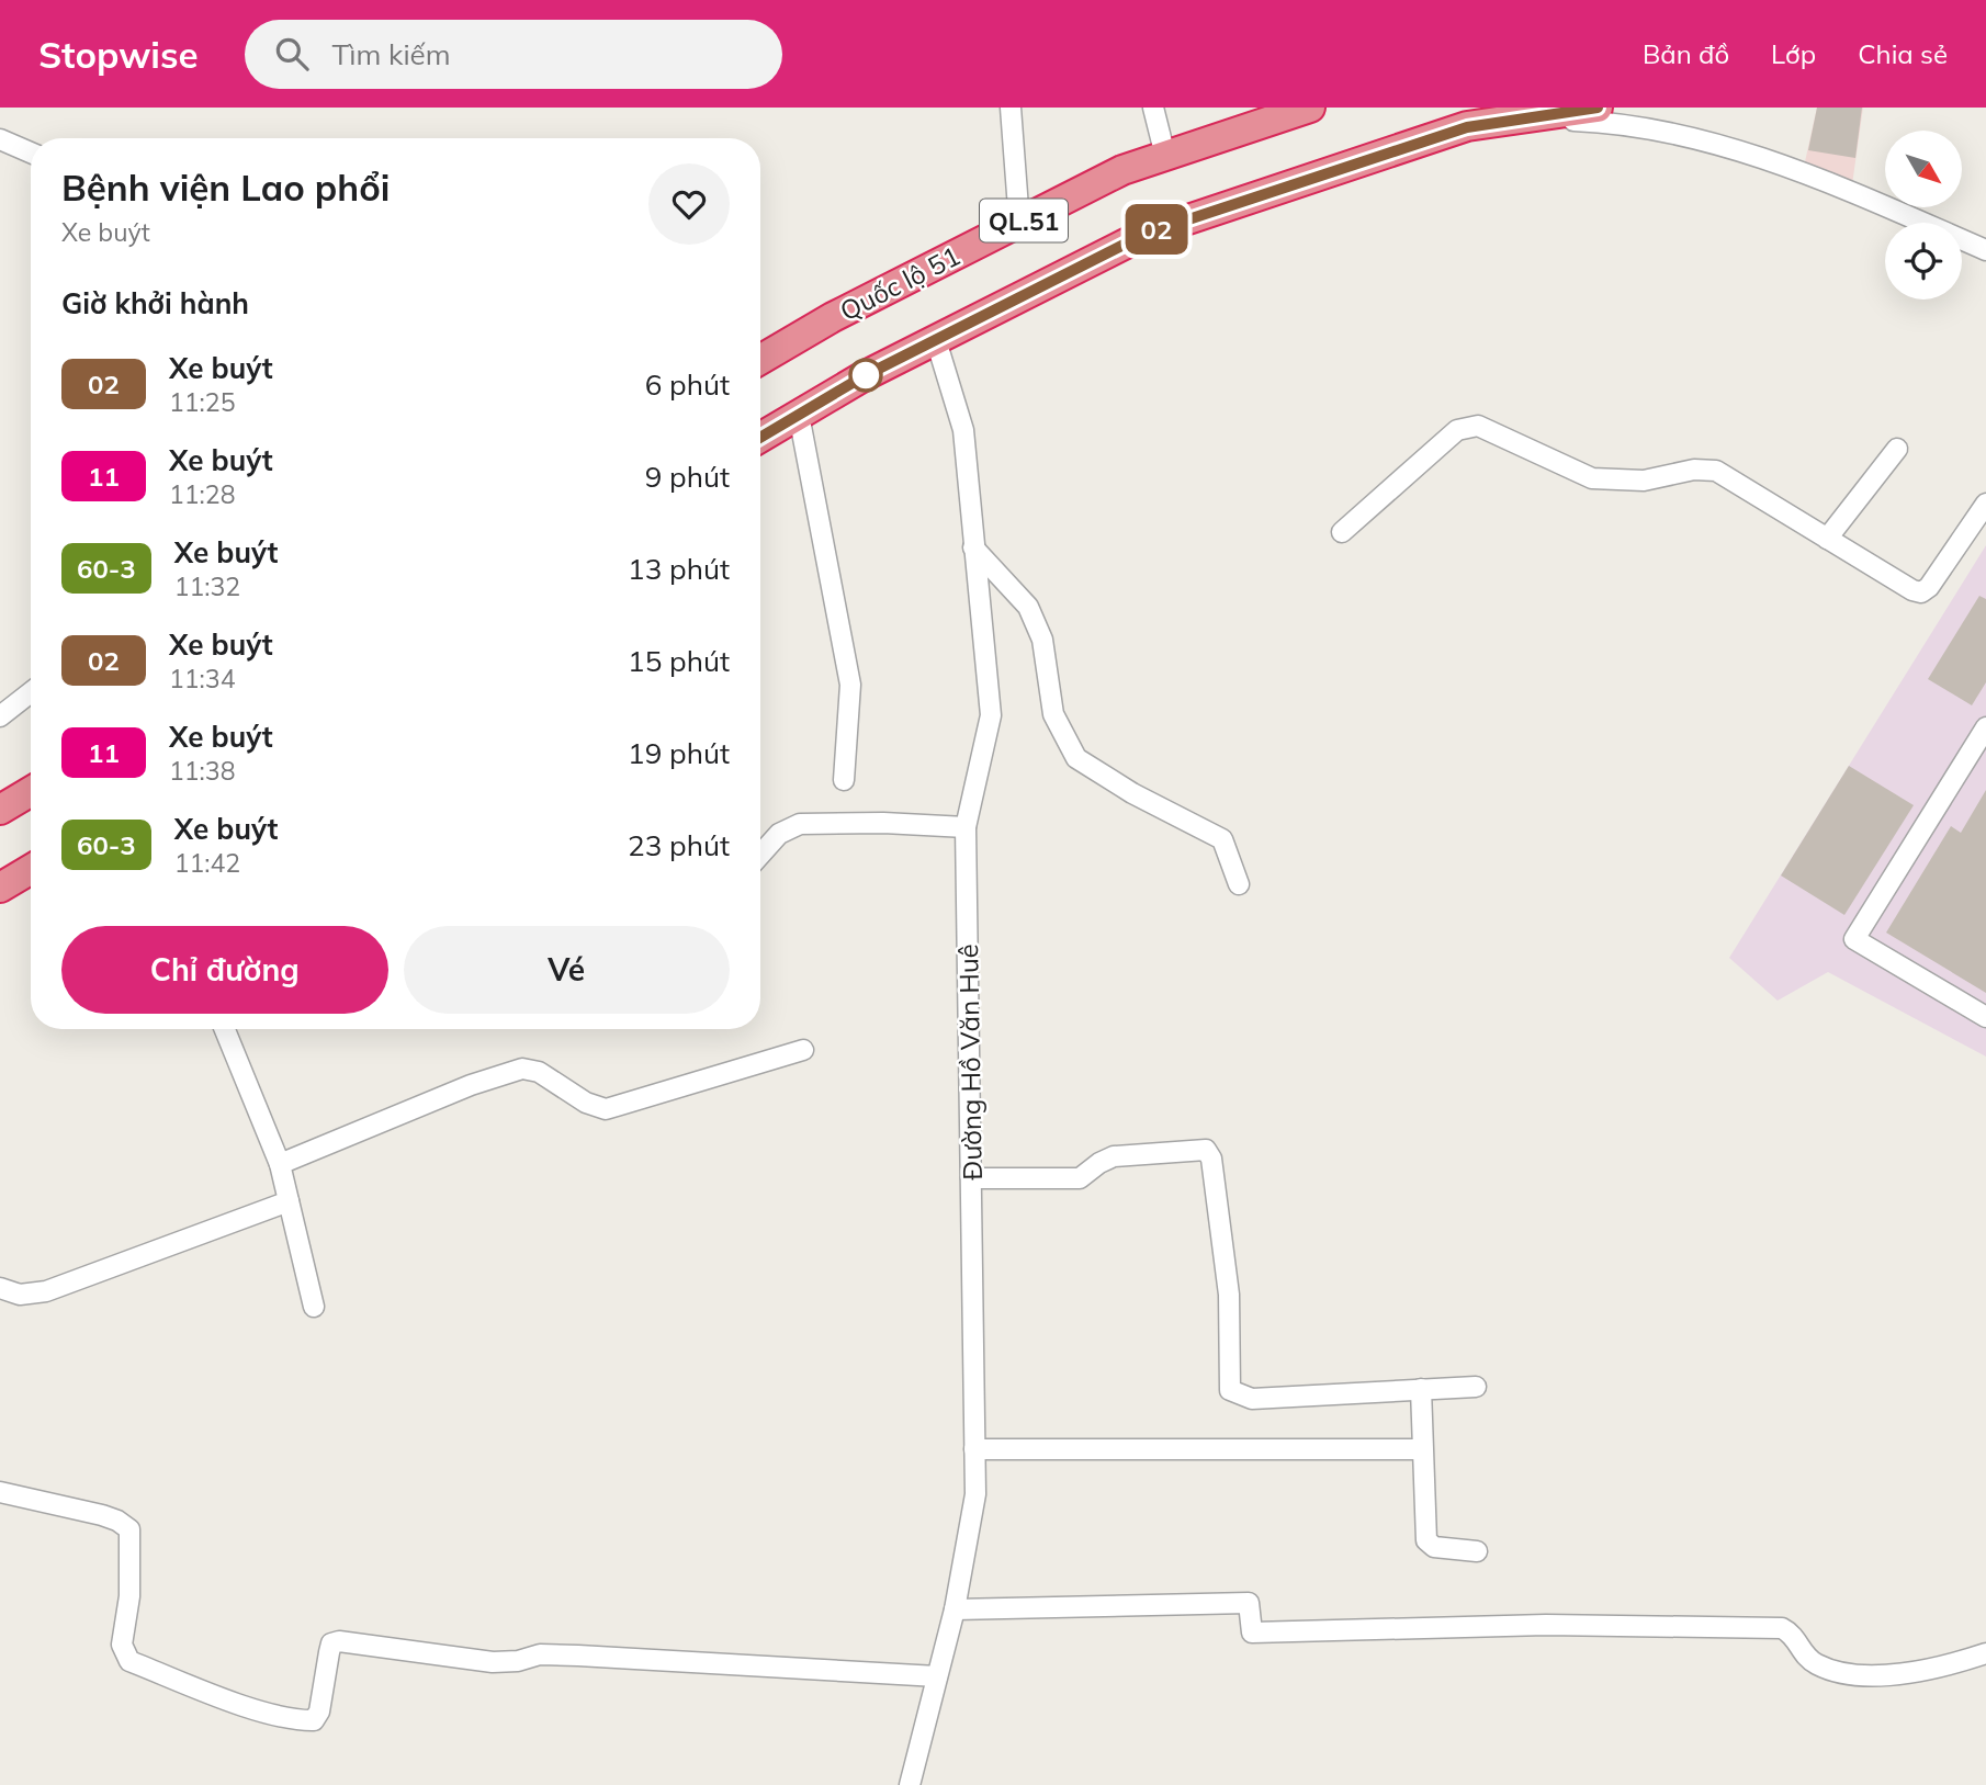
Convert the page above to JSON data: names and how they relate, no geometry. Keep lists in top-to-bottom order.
{
  "streets": {
    "highway": ["QL.51", "Quốc lộ 51"],
    "street": ["Đường Hồ Văn Huê"]
  },
  "crossings": [
    ["QL.51", "Đường Hồ Văn Huê"]
  ],
  "lines": ["bus line 02"],
  "north": "bottom right",
  "page": {
    "header": "Stopwise",
    "search": "Tìm kiếm",
    "nav": ["Bản đồ", "Lớp", "Chia sẻ"],
    "on_map": "02",
    "heading": [
      ["Bệnh viện Lao phổi", "Xe buýt"],
      "Giờ khởi hành"
    ],
    "list": [
      {
        "mark": "02",
        "name": "Xe buýt",
        "note": "11:25",
        "value": "6 phút"
      },
      {
        "mark": "11",
        "name": "Xe buýt",
        "note": "11:28",
        "value": "9 phút"
      },
      {
        "mark": "60-3",
        "name": "Xe buýt",
        "note": "11:32",
        "value": "13 phút"
      },
      {
        "mark": "02",
        "name": "Xe buýt",
        "note": "11:34",
        "value": "15 phút"
      },
      {
        "mark": "11",
        "name": "Xe buýt",
        "note": "11:38",
        "value": "19 phút"
      },
      {
        "mark": "60-3",
        "name": "Xe buýt",
        "note": "11:42",
        "value": "23 phút"
      }
    ],
    "buttons": ["Chỉ đường", "Vé"]
  }
}
